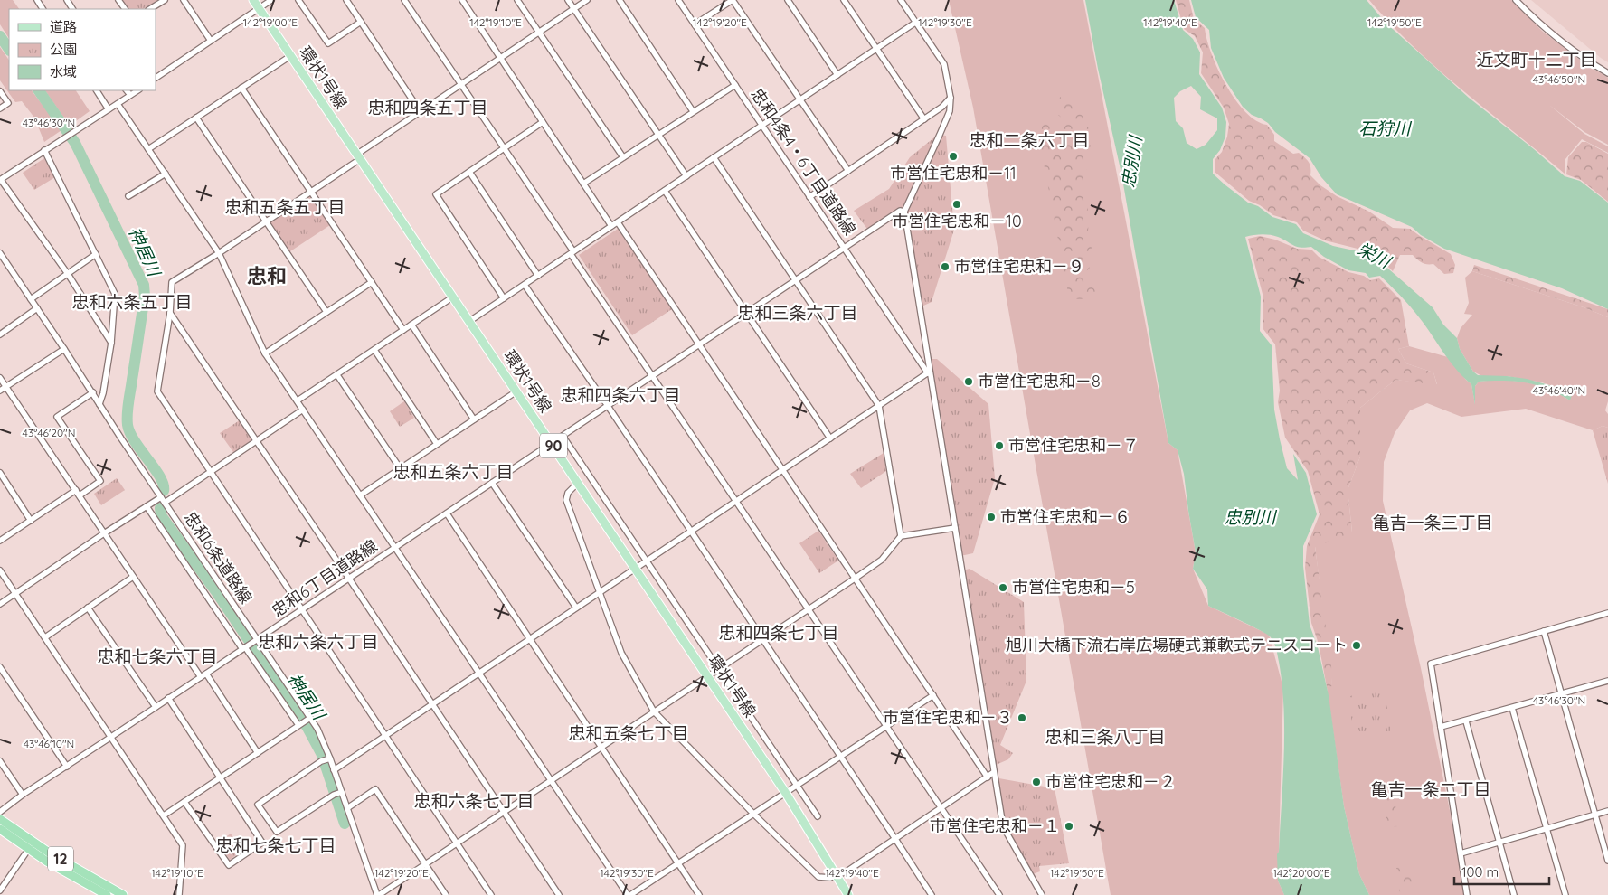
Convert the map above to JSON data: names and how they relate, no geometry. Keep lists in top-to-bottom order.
{
  "streets": {
    "highway": ["12"],
    "main road": ["環状1号線", "90"],
    "street": ["忠和4条4・6丁目道路線", "忠和6条道路線", "忠和6丁目道路線"]
  },
  "crossings": [
    ["環状1号線", "忠和4条4・6丁目道路線"],
    ["環状1号線", "忠和6丁目道路線"],
    ["忠和4条4・6丁目道路線", "忠和6丁目道路線"],
    ["忠和6条道路線", "忠和6丁目道路線"]
  ],
  "districts": [
    "近文町十二丁目",
    "忠和四条五丁目",
    "忠和二条六丁目",
    "忠和五条五丁目",
    "忠和",
    "忠和六条五丁目",
    "忠和三条六丁目",
    "忠和四条六丁目",
    "忠和五条六丁目",
    "亀吉一条三丁目",
    "忠和四条七丁目",
    "忠和六条六丁目",
    "忠和七条六丁目",
    "忠和五条七丁目",
    "忠和三条八丁目",
    "亀吉一条二丁目",
    "忠和六条七丁目",
    "忠和七条七丁目"
  ],
  "water": [
    "石狩川",
    "忠別川",
    "神居川",
    "栄川"
  ],
  "places": [
    "市営住宅忠和－11",
    "市営住宅忠和－10",
    "市営住宅忠和－９",
    "市営住宅忠和－8",
    "市営住宅忠和－７",
    "市営住宅忠和－６",
    "市営住宅忠和－5",
    "旭川大橋下流右岸広場硬式兼軟式テニスコート",
    "市営住宅忠和－３",
    "市営住宅忠和－２",
    "市営住宅忠和－１"
  ],
  "legend": ["道路", "公園", "水域"],
  "scale_bar": "100 m",
  "coordinates": [
    "142°19'00\"E",
    "142°19'10\"E",
    "142°19'20\"E",
    "142°19'30\"E",
    "142°19'40\"E",
    "142°19'50\"E",
    "43°46'50\"N",
    "43°46'30\"N",
    "43°46'40\"N",
    "43°46'20\"N",
    "43°46'10\"N",
    "142°20'00\"E"
  ]
}
